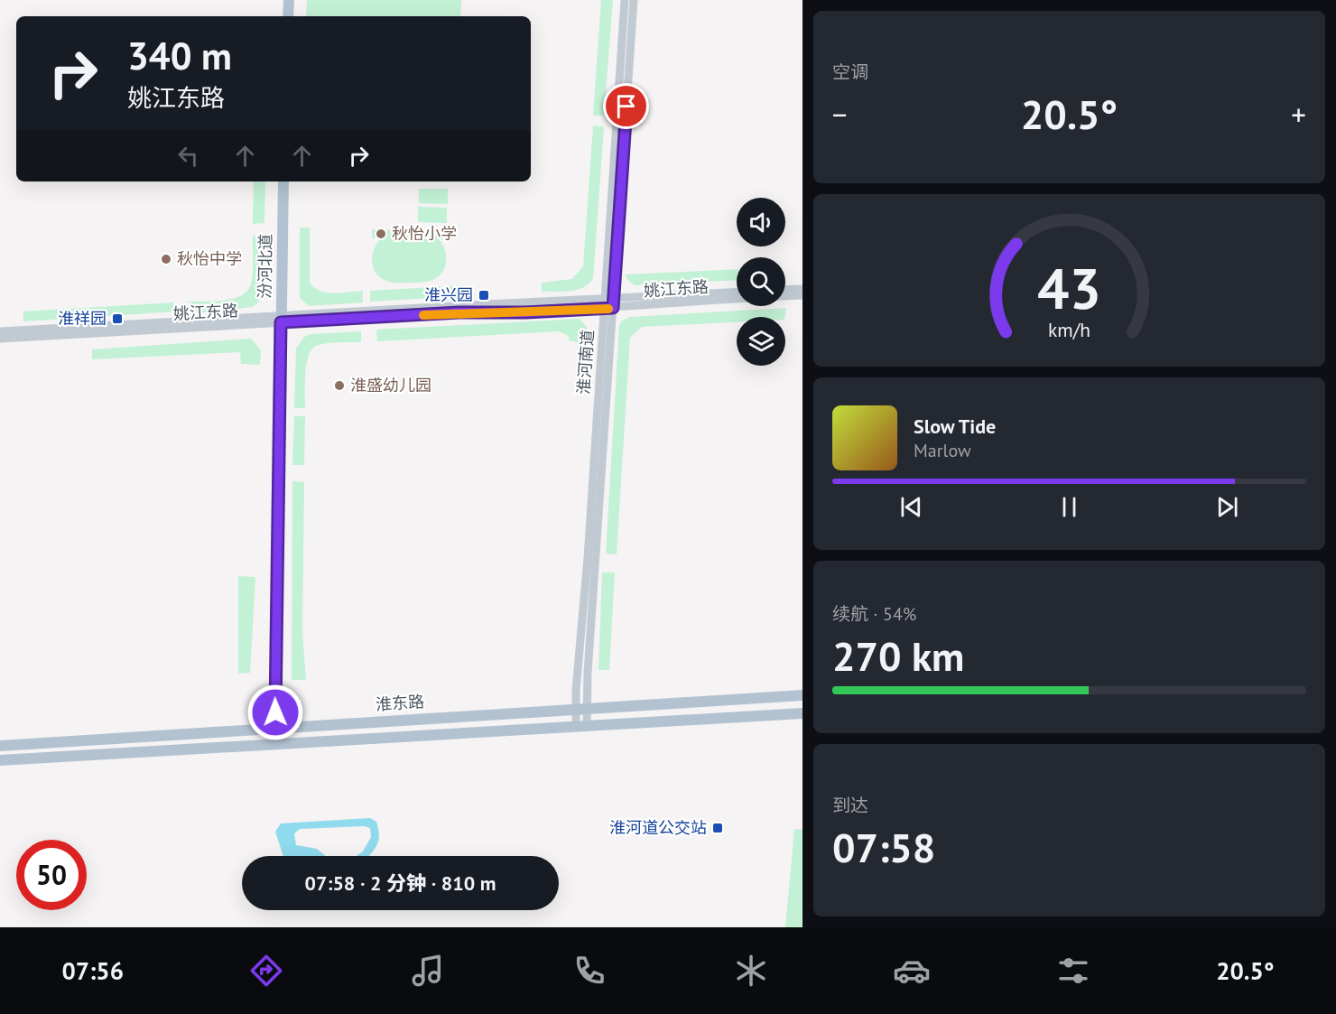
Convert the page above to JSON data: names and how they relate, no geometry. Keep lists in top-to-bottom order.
{
  "streets": {
    "main road": ["汾河北道", "淮东路"],
    "street": ["姚江东路", "淮河南道"]
  },
  "crossings": [
    ["汾河北道", "姚江东路"],
    ["汾河北道", "淮东路"],
    ["姚江东路", "淮河南道"],
    ["淮河南道", "淮东路"]
  ],
  "places": {
    "other": ["秋怡小学", "秋怡中学", "淮盛幼儿园"],
    "transit": ["淮兴园", "淮祥园", "淮河道公交站"]
  },
  "page": {
    "tile": [
      "空调",
      ["续航 · 54%", "270 km"],
      ["到达", "07:58"]
    ],
    "turn": ["340 m", "姚江东路"],
    "heat": ["−", "20.5°", "+"],
    "song": ["Slow Tide", "Marlow"],
    "limit": "50",
    "trip": "07:58 · 2 分钟 · 810 m",
    "tabs": ["07:56", "20.5°"],
    "gauge": ["43", "km/h"]
  }
}
